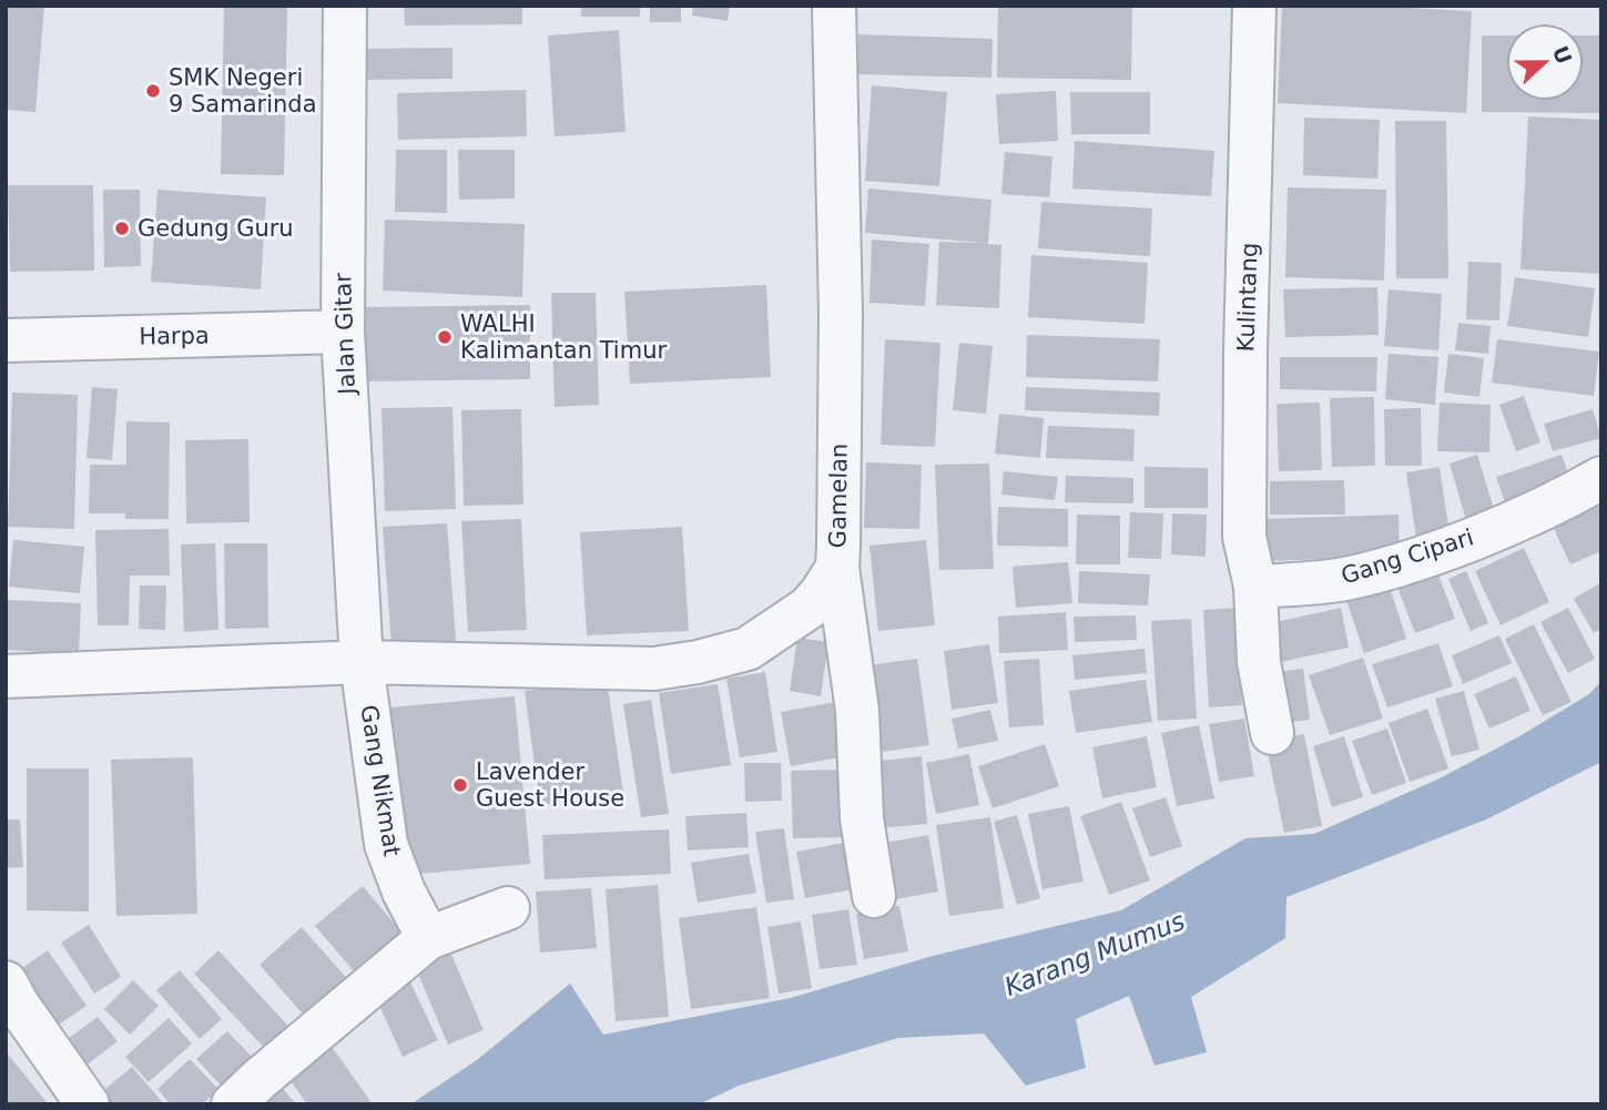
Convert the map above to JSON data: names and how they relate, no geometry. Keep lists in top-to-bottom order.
{
  "streets": {
    "street": [
      "Kulintang",
      "Jalan Gitar",
      "Harpa",
      "Gamelan",
      "Gang Cipari",
      "Gang Nikmat"
    ]
  },
  "crossings": [
    ["Kulintang", "Gang Cipari"],
    ["Jalan Gitar", "Harpa"],
    ["Jalan Gitar", "Gamelan"],
    ["Jalan Gitar", "Gang Nikmat"],
    ["Gamelan", "Gang Nikmat"]
  ],
  "water": ["Karang Mumus"],
  "places": [
    "SMK Negeri 9 Samarinda",
    "Gedung Guru",
    "WALHI Kalimantan Timur",
    "Lavender Guest House"
  ],
  "north": "right"
}
